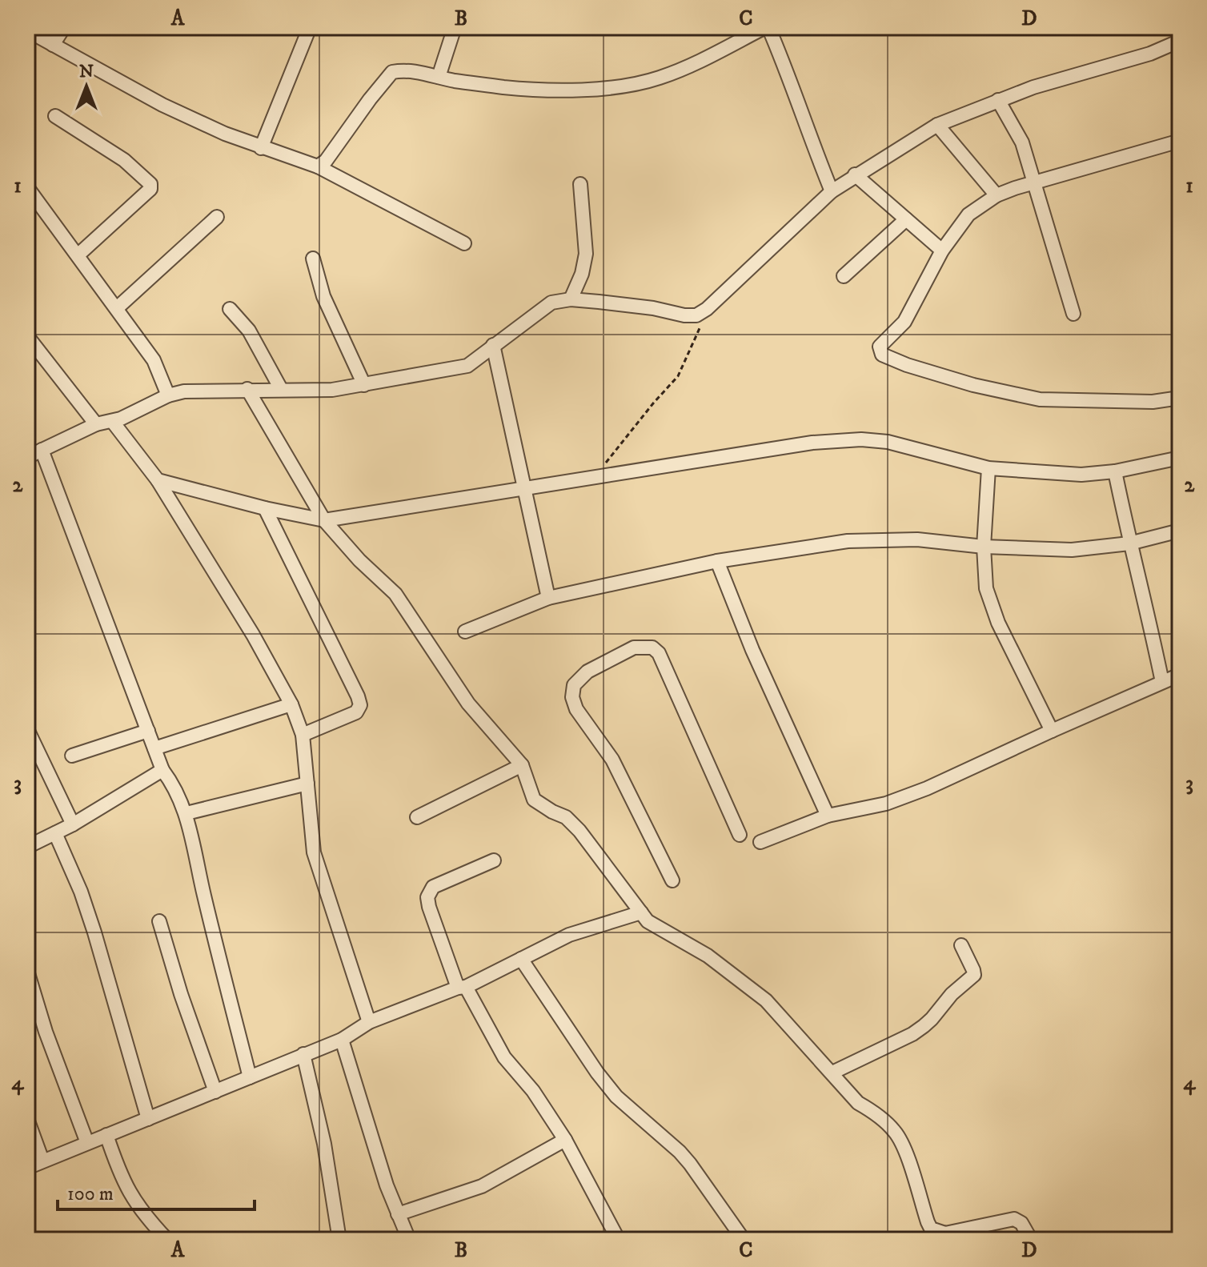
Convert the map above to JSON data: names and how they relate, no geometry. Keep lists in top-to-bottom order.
{
  "scale_bar": "100 m",
  "north": "top",
  "grid": {
    "columns": [
      "A",
      "B",
      "C",
      "D"
    ],
    "rows": [
      "1",
      "2",
      "3",
      "4"
    ]
  }
}
